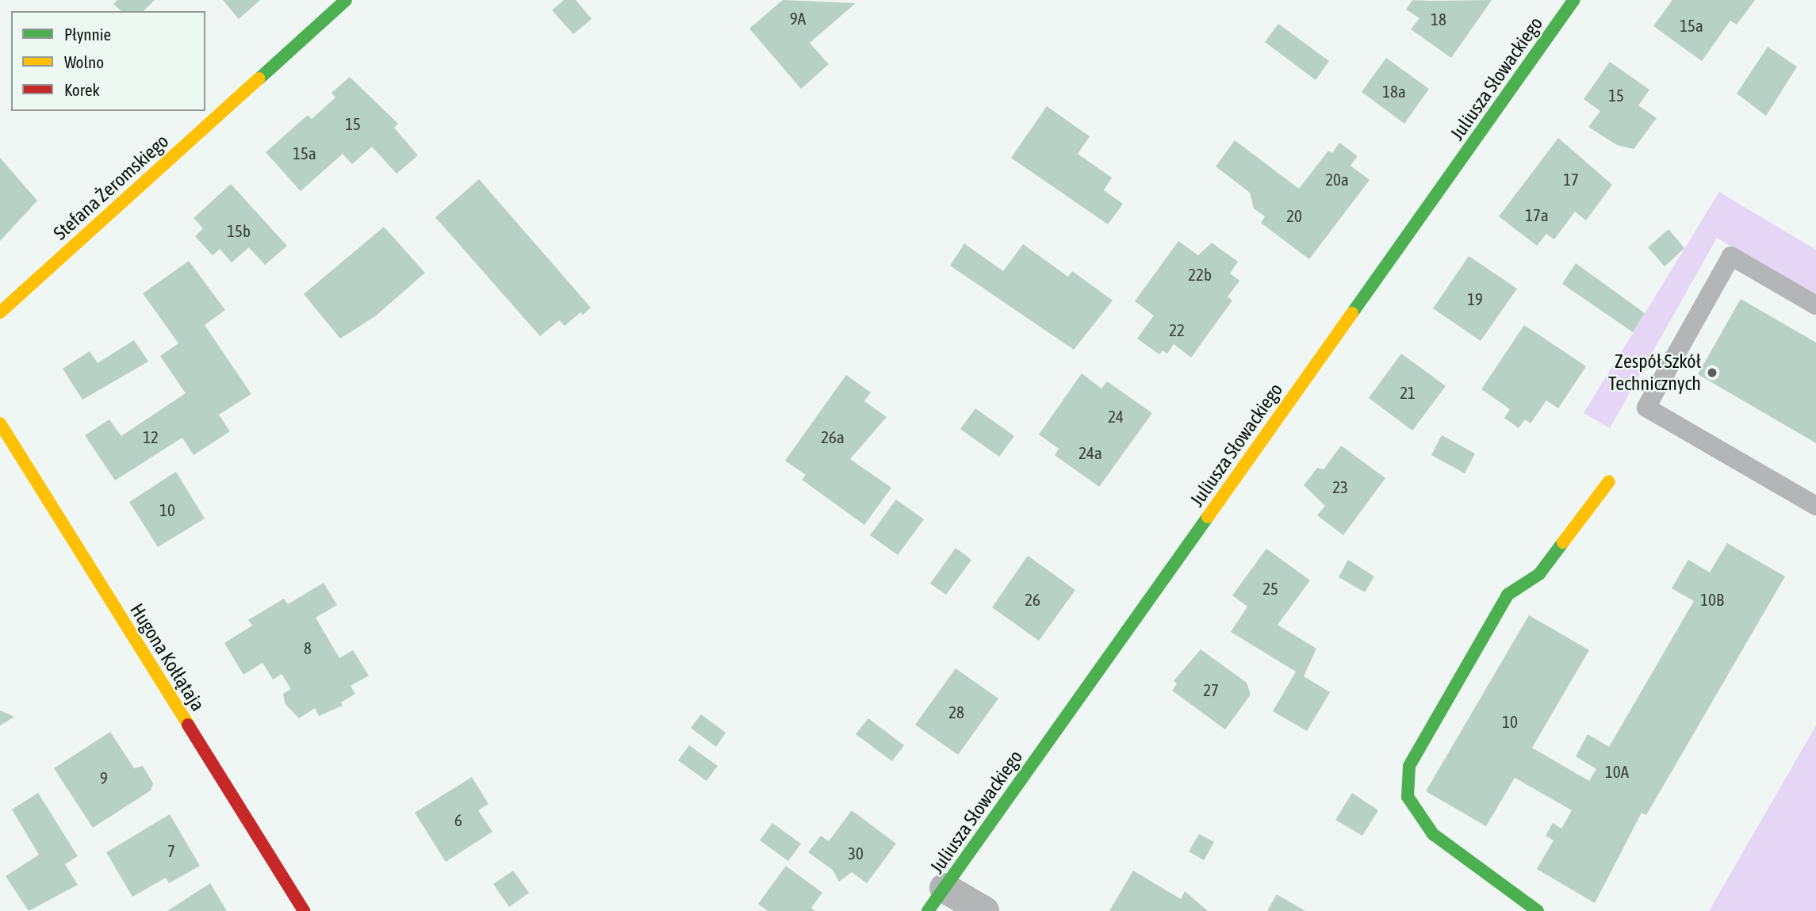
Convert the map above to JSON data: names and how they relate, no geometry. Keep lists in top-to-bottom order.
{
  "streets": {
    "street": ["Juliusza Słowackiego", "Stefana Żeromskiego", "Hugona Kołłątaja"]
  },
  "places": ["Zespół Szkół Technicznych"],
  "house_numbers": [
    "9A",
    "18",
    "15a",
    "18a",
    "15",
    "15",
    "15a",
    "20a",
    "17",
    "17a",
    "20",
    "15b",
    "22b",
    "19",
    "22",
    "21",
    "24",
    "12",
    "26a",
    "24a",
    "23",
    "10",
    "25",
    "26",
    "10B",
    "8",
    "27",
    "28",
    "10",
    "10A",
    "9",
    "6",
    "7",
    "30"
  ],
  "legend": ["Płynnie", "Wolno", "Korek"]
}
